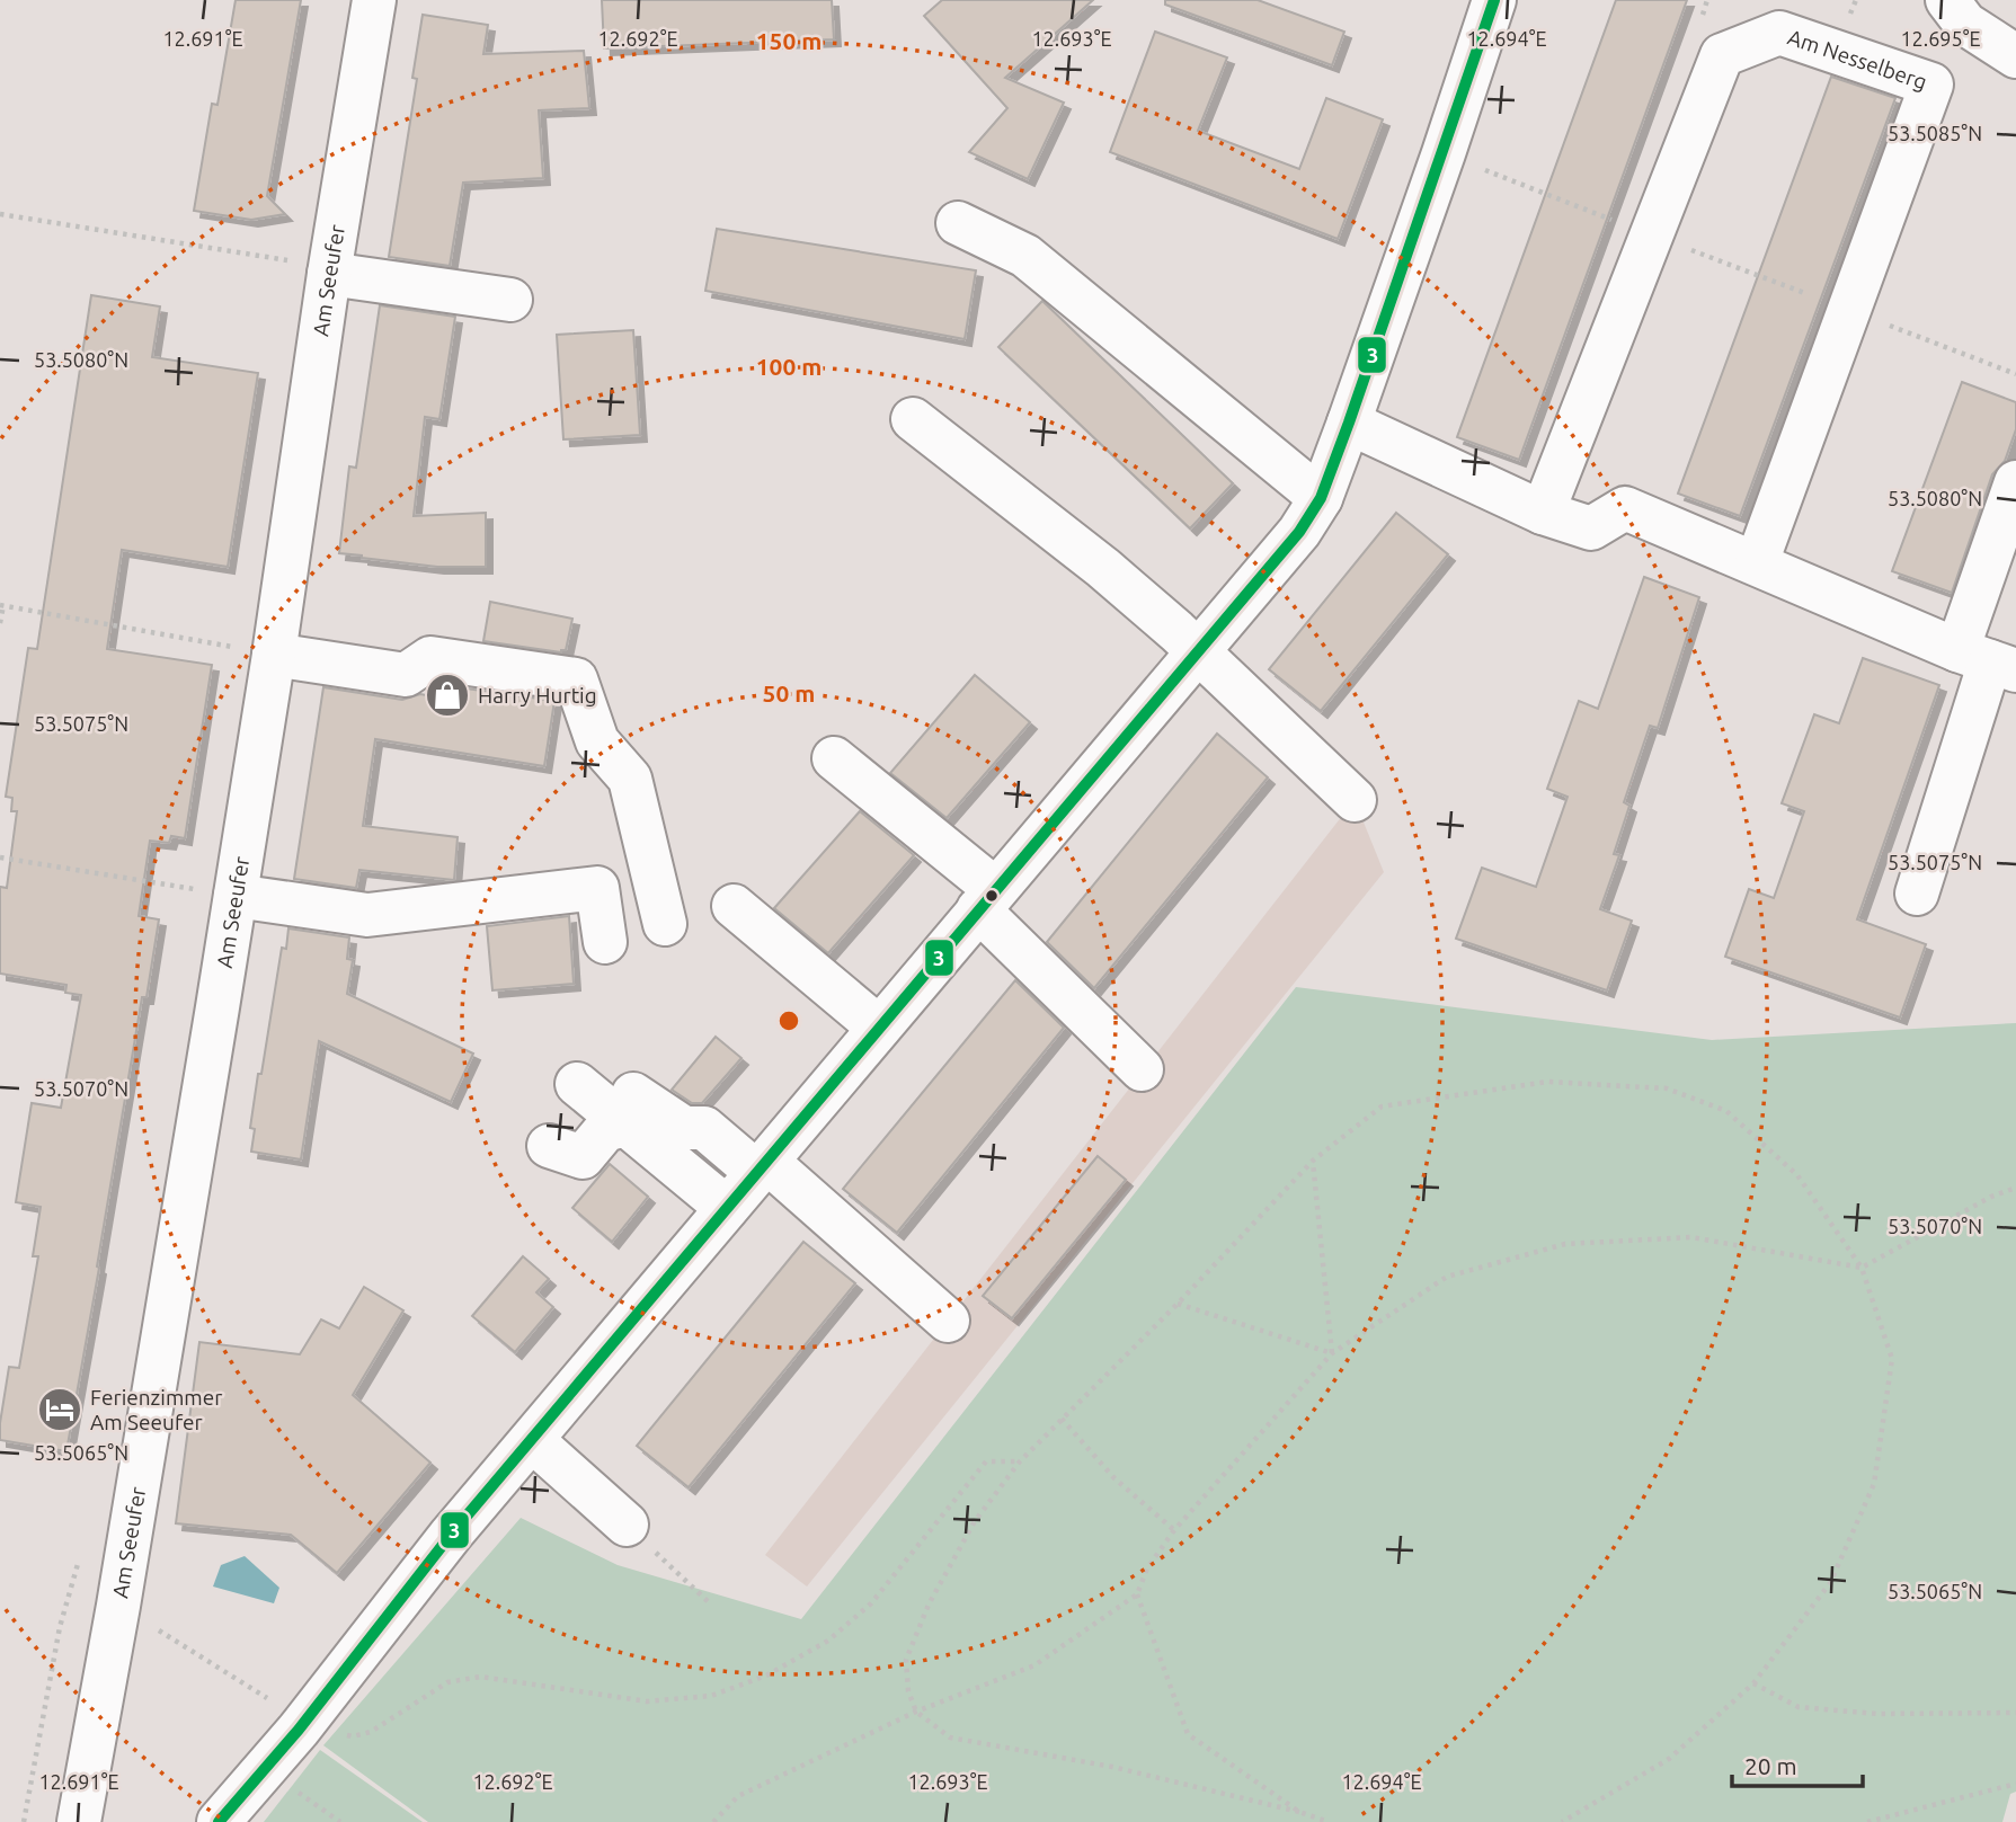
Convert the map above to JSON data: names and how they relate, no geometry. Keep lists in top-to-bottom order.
{
  "streets": {
    "street": ["Am Nesselberg", "Am Seeufer"]
  },
  "places": {
    "shop": ["Harry Hurtig"],
    "hotel": ["Ferienzimmer Am Seeufer"]
  },
  "lines": ["transit line 3"],
  "scale_bar": "20 m",
  "coordinates": [
    "12.691°E",
    "12.692°E",
    "12.693°E",
    "12.694°E",
    "12.695°E",
    "53.5085°N",
    "53.5080°N",
    "53.5075°N",
    "53.5070°N",
    "53.5065°N"
  ],
  "rings": ["150 m", "100 m", "50 m"]
}
